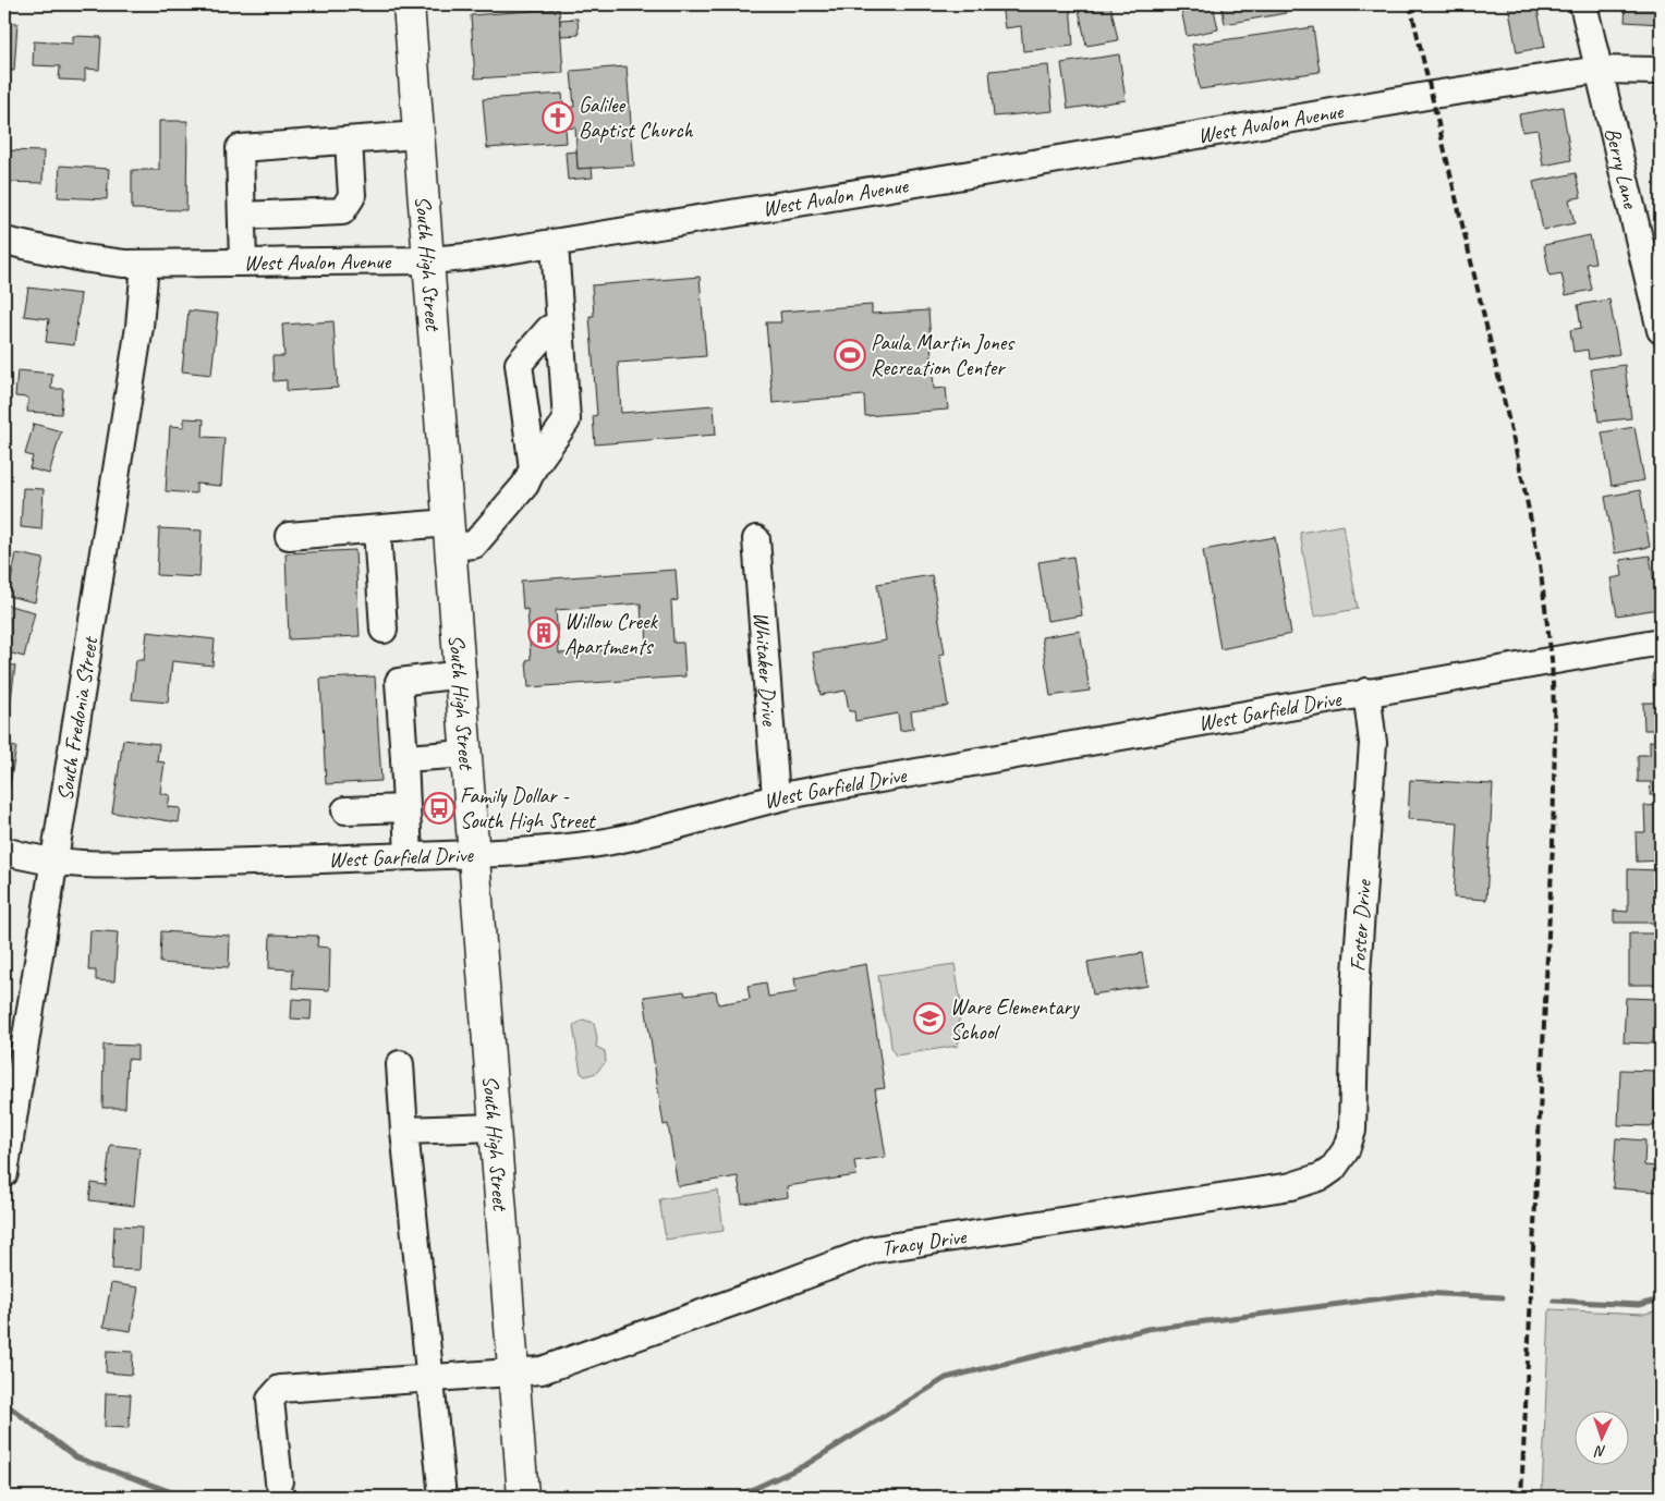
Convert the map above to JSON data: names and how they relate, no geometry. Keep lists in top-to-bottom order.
{
  "streets": {
    "main road": ["South High Street"],
    "street": [
      "West Avalon Avenue",
      "Berry Lane",
      "Whitaker Drive",
      "West Garfield Drive",
      "South Fredonia Street",
      "Foster Drive",
      "Tracy Drive"
    ]
  },
  "crossings": [
    ["West Avalon Avenue", "Berry Lane"],
    ["West Avalon Avenue", "South High Street"],
    ["West Avalon Avenue", "South Fredonia Street"],
    ["South High Street", "West Garfield Drive"],
    ["South High Street", "Tracy Drive"],
    ["Whitaker Drive", "West Garfield Drive"],
    ["West Garfield Drive", "South Fredonia Street"],
    ["West Garfield Drive", "Foster Drive"],
    ["Foster Drive", "Tracy Drive"]
  ],
  "places": {
    "church": ["Galilee Baptist Church"],
    "sports": ["Paula Martin Jones Recreation Center"],
    "building": ["Willow Creek Apartments"],
    "bus stop": ["Family Dollar - South High Street"],
    "school or university": ["Ware Elementary School"]
  },
  "north": "bottom"
}
